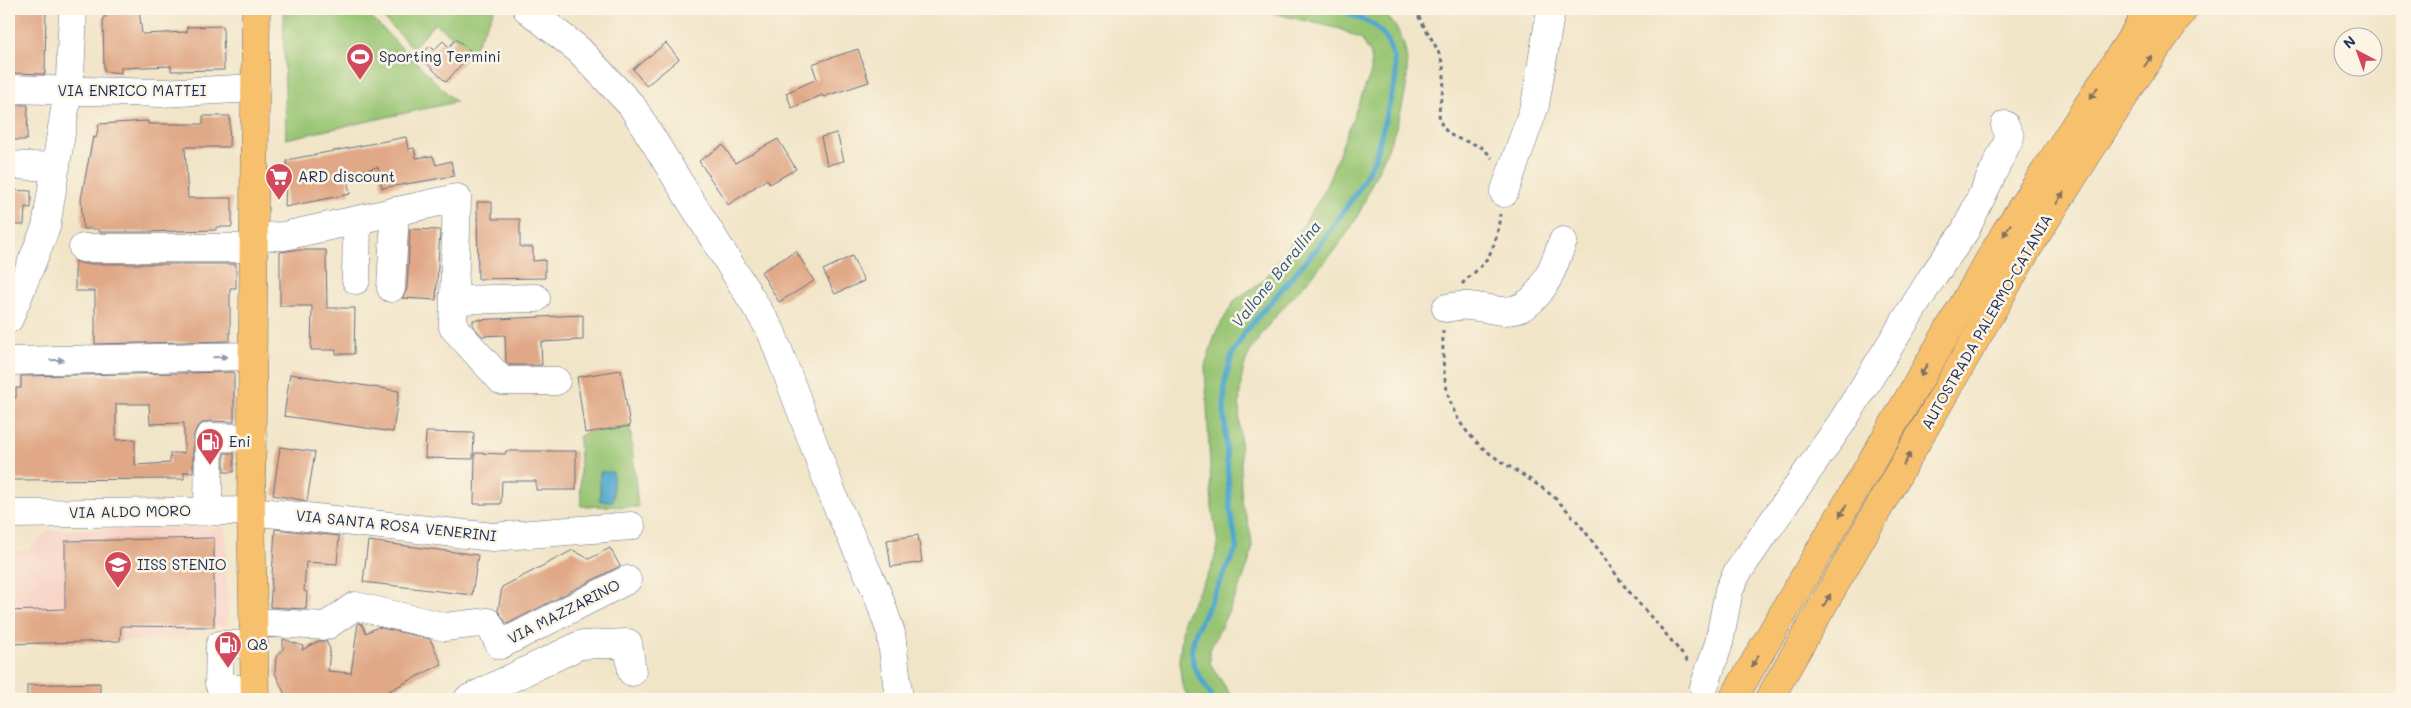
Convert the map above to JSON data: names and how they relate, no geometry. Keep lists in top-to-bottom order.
{
  "streets": {
    "main road": ["AUTOSTRADA PALERMO-CATANIA"],
    "street": [
      "VIA ENRICO MATTEI",
      "VIA ALDO MORO",
      "VIA SANTA ROSA VENERINI",
      "VIA MAZZARINO"
    ]
  },
  "crossings": [
    ["VIA ALDO MORO", "VIA SANTA ROSA VENERINI"]
  ],
  "water": ["Vallone Barallina"],
  "places": {
    "sports": ["Sporting Termini"],
    "supermarket": ["ARD discount"],
    "fuel station": ["Eni", "Q8"],
    "school or university": ["IISS STENIO"]
  },
  "north": "top left"
}
